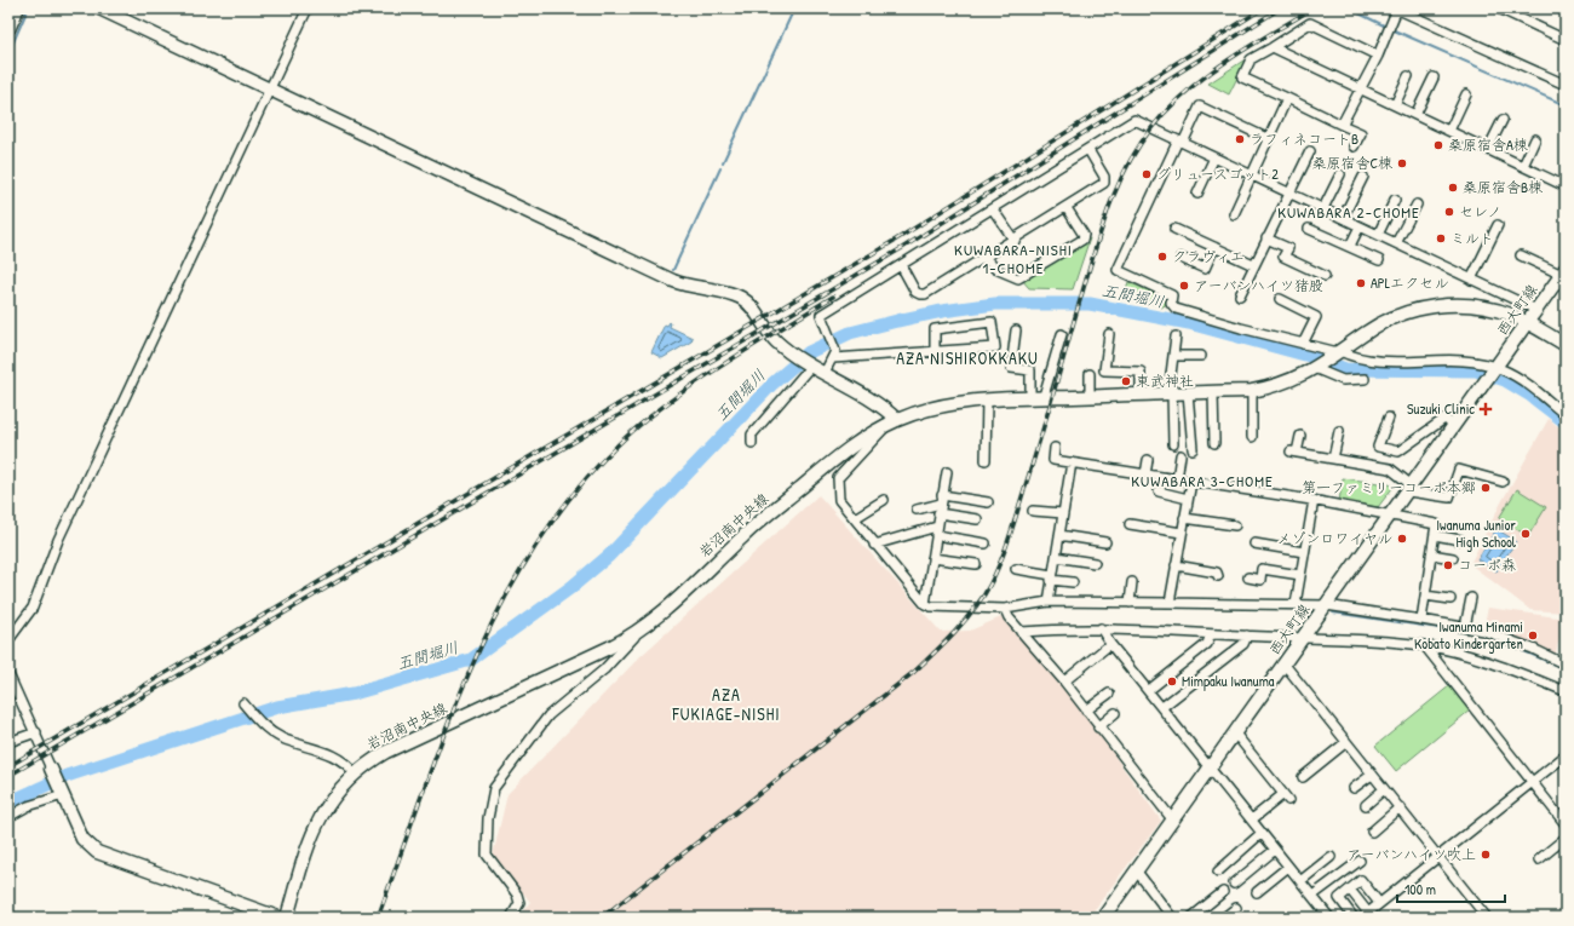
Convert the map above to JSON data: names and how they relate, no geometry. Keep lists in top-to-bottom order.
{
  "streets": {
    "street": ["西大町線", "岩沼南中央線"]
  },
  "districts": [
    "KUWABARA 2-CHOME",
    "KUWABARA-NISHI 1-CHOME",
    "AZA NISHIROKKAKU",
    "KUWABARA 3-CHOME",
    "AZA FUKIAGE-NISHI"
  ],
  "water": ["五間堀川"],
  "places": {
    "other": [
      "ラフィネコートB",
      "桑原宿舎A棟",
      "桑原宿舎C棟",
      "グリュースゴット2",
      "桑原宿舎B棟",
      "セレノ",
      "ミルト",
      "クラヴィエ",
      "APLエクセル",
      "アーバンハイツ猪股",
      "東武神社",
      "第一ファミリーコーポ本郷",
      "Iwanuma Junior High School",
      "メゾンロワイヤル",
      "コーポ森",
      "Iwanuma Minami Kobato Kindergarten",
      "Mimpaku Iwanuma",
      "アーバンハイツ吹上"
    ],
    "health": ["Suzuki Clinic"]
  },
  "scale_bar": "100 m"
}
